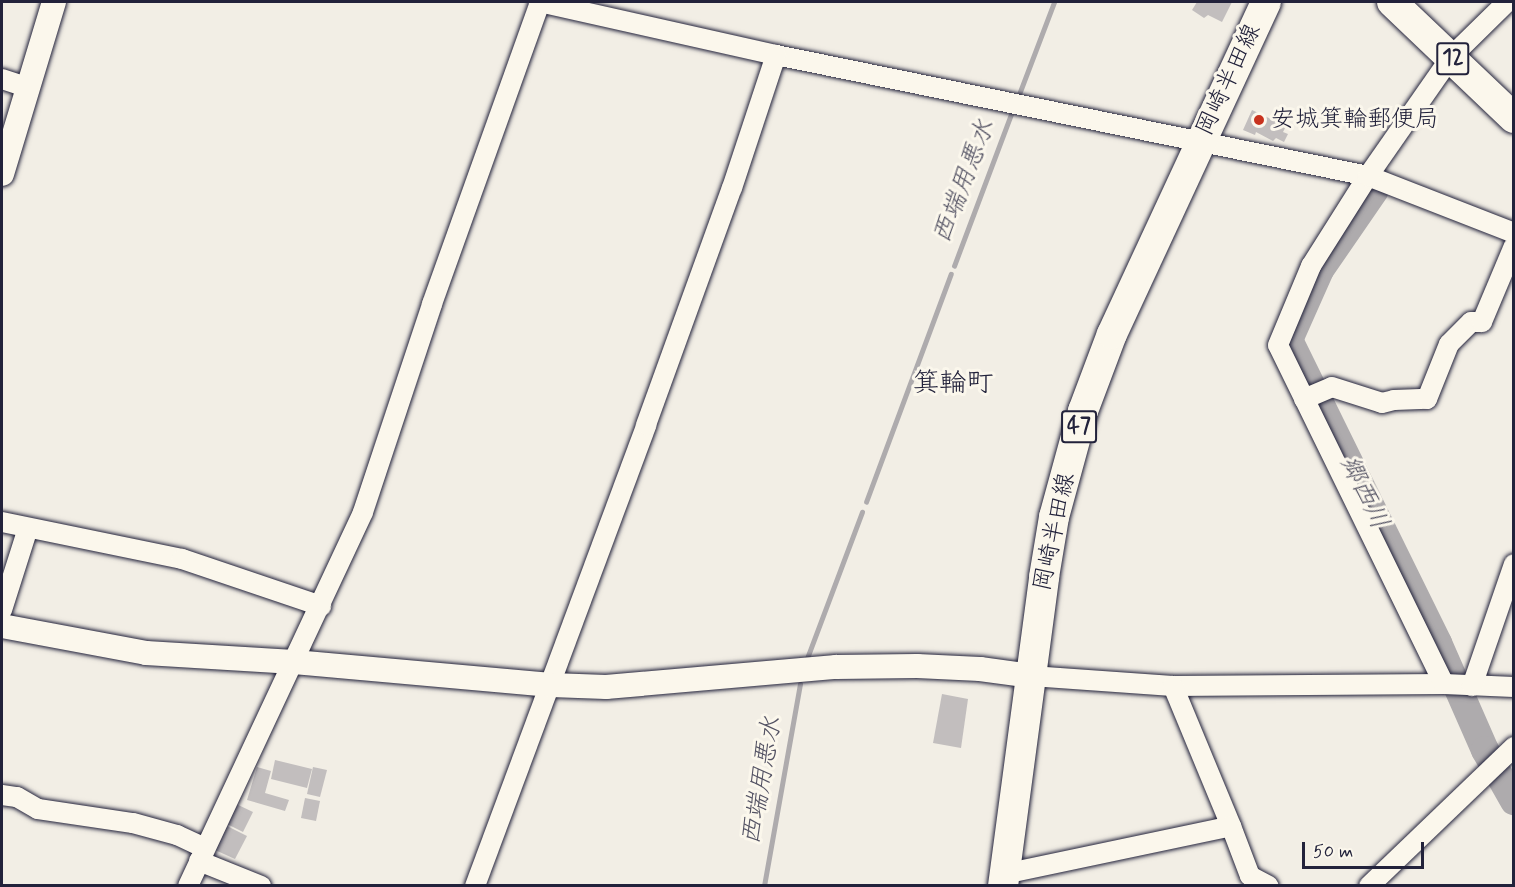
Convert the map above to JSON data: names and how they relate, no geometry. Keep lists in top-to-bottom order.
{
  "streets": {
    "main road": ["12", "岡崎半田線", "47"]
  },
  "districts": ["箕輪町"],
  "water": ["西端用悪水", "郷西川"],
  "places": ["安城箕輪郵便局"],
  "scale_bar": "50 m"
}
